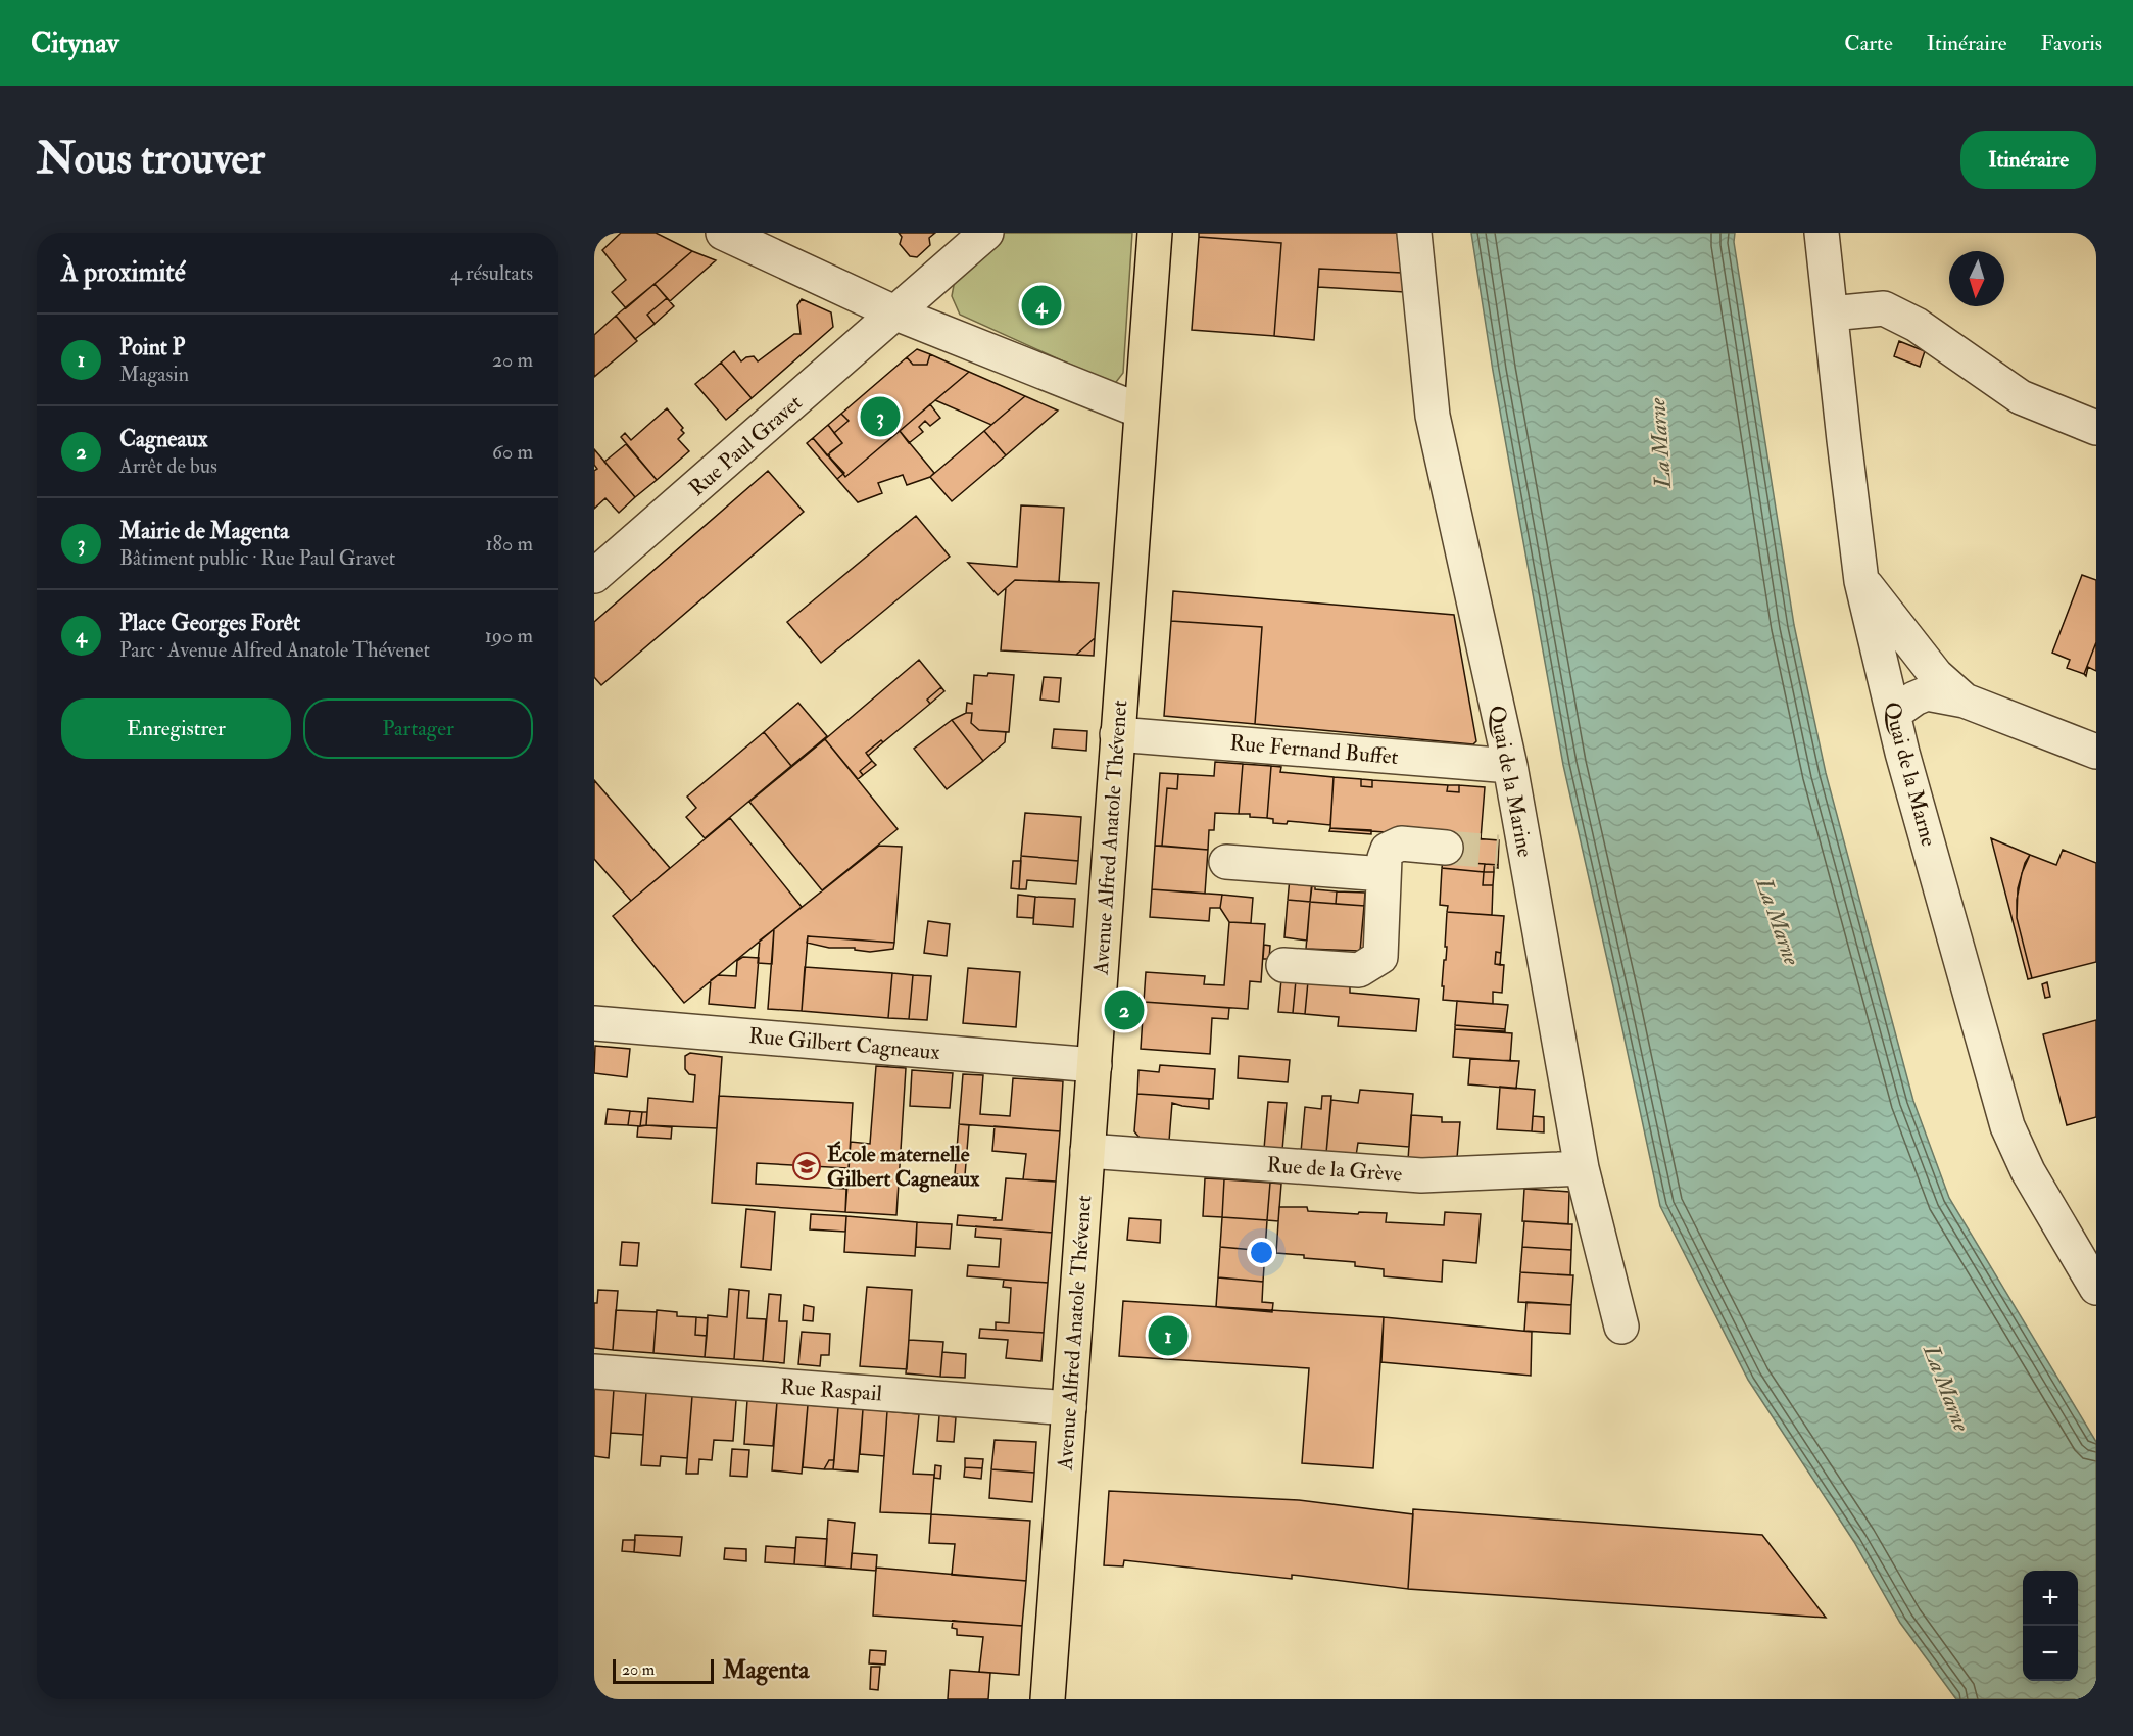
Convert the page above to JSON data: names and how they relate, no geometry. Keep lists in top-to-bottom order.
{
  "streets": {
    "main road": ["Avenue Alfred Anatole Thévenet"],
    "street": [
      "Rue Paul Gravet",
      "Rue Fernand Buffet",
      "Quai de la Marne",
      "Quai de la Marine",
      "Rue Gilbert Cagneaux",
      "Rue de la Grève",
      "Rue Raspail"
    ]
  },
  "crossings": [
    ["Rue Fernand Buffet", "Quai de la Marine"],
    ["Rue Fernand Buffet", "Avenue Alfred Anatole Thévenet"],
    ["Quai de la Marine", "Rue de la Grève"],
    ["Avenue Alfred Anatole Thévenet", "Rue Gilbert Cagneaux"],
    ["Avenue Alfred Anatole Thévenet", "Rue de la Grève"],
    ["Avenue Alfred Anatole Thévenet", "Rue Raspail"]
  ],
  "districts": ["Magenta"],
  "water": ["La Marne"],
  "places": {
    "school or university": ["École maternelle Gilbert Cagneaux"]
  },
  "scale_bar": "20 m",
  "north": "bottom",
  "page": {
    "header": "Citynav",
    "nav": ["Carte", "Itinéraire", "Favoris"],
    "buttons": [
      "Itinéraire",
      ["Enregistrer", "Partager"]
    ],
    "title": "Nous trouver",
    "heading": ["À proximité", "4 résultats"],
    "pins": [
      "4",
      "3",
      "2",
      "1"
    ],
    "list": [
      {
        "mark": "1",
        "name": "Point P",
        "note": "Magasin",
        "value": "20 m"
      },
      {
        "mark": "2",
        "name": "Cagneaux",
        "note": "Arrêt de bus",
        "value": "60 m"
      },
      {
        "mark": "3",
        "name": "Mairie de Magenta",
        "note": "Bâtiment public · Rue Paul Gravet",
        "value": "180 m"
      },
      {
        "mark": "4",
        "name": "Place Georges Forêt",
        "note": "Parc · Avenue Alfred Anatole Thévenet",
        "value": "190 m"
      }
    ],
    "map_buttons": ["+", "−"],
    "scale": "20 m"
  }
}
